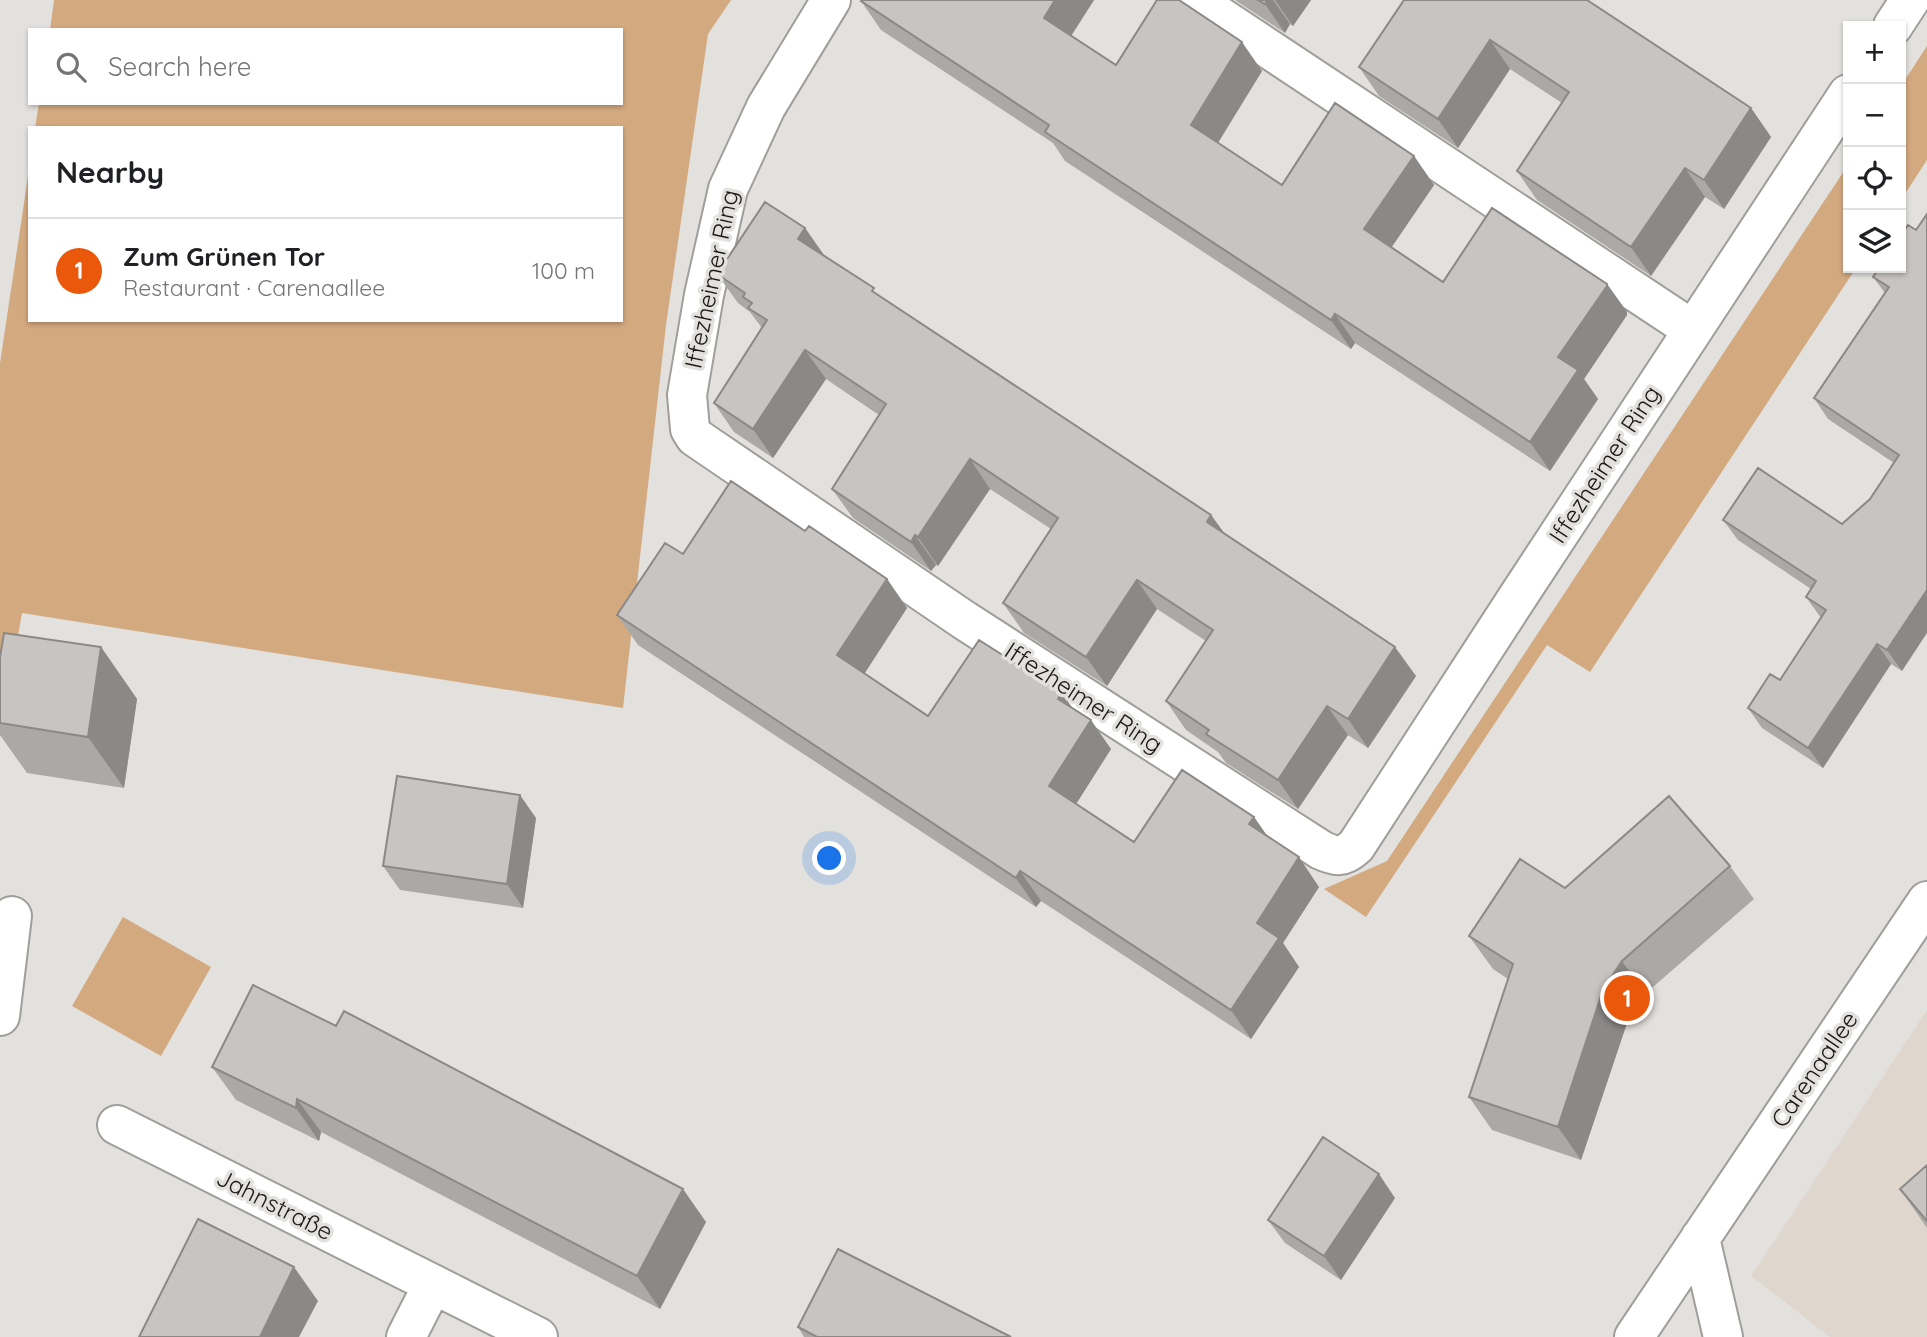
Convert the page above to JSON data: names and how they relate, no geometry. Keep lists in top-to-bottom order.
{
  "streets": {
    "street": ["Iffezheimer Ring", "Carenaallee", "Jahnstraße"]
  },
  "page": {
    "map_buttons": ["+", "−"],
    "search": "Search here",
    "heading": "Nearby",
    "list": [
      {
        "mark": "1",
        "name": "Zum Grünen Tor",
        "note": "Restaurant · Carenaallee",
        "value": "100 m"
      }
    ],
    "pins": "1"
  }
}
